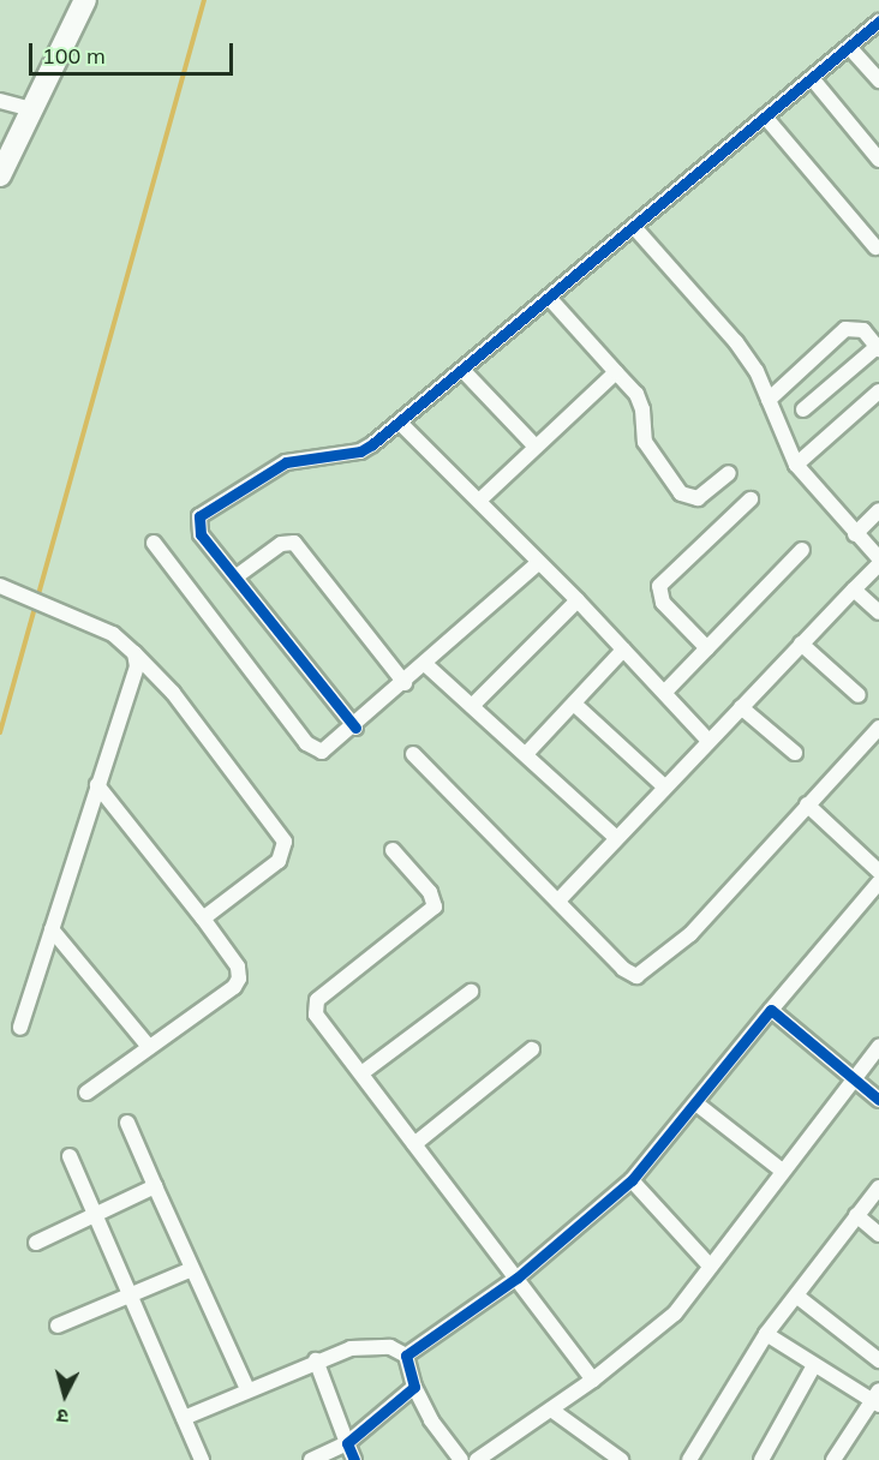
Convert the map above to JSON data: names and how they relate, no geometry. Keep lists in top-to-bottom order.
{
  "scale_bar": "100 m",
  "north": "bottom"
}
